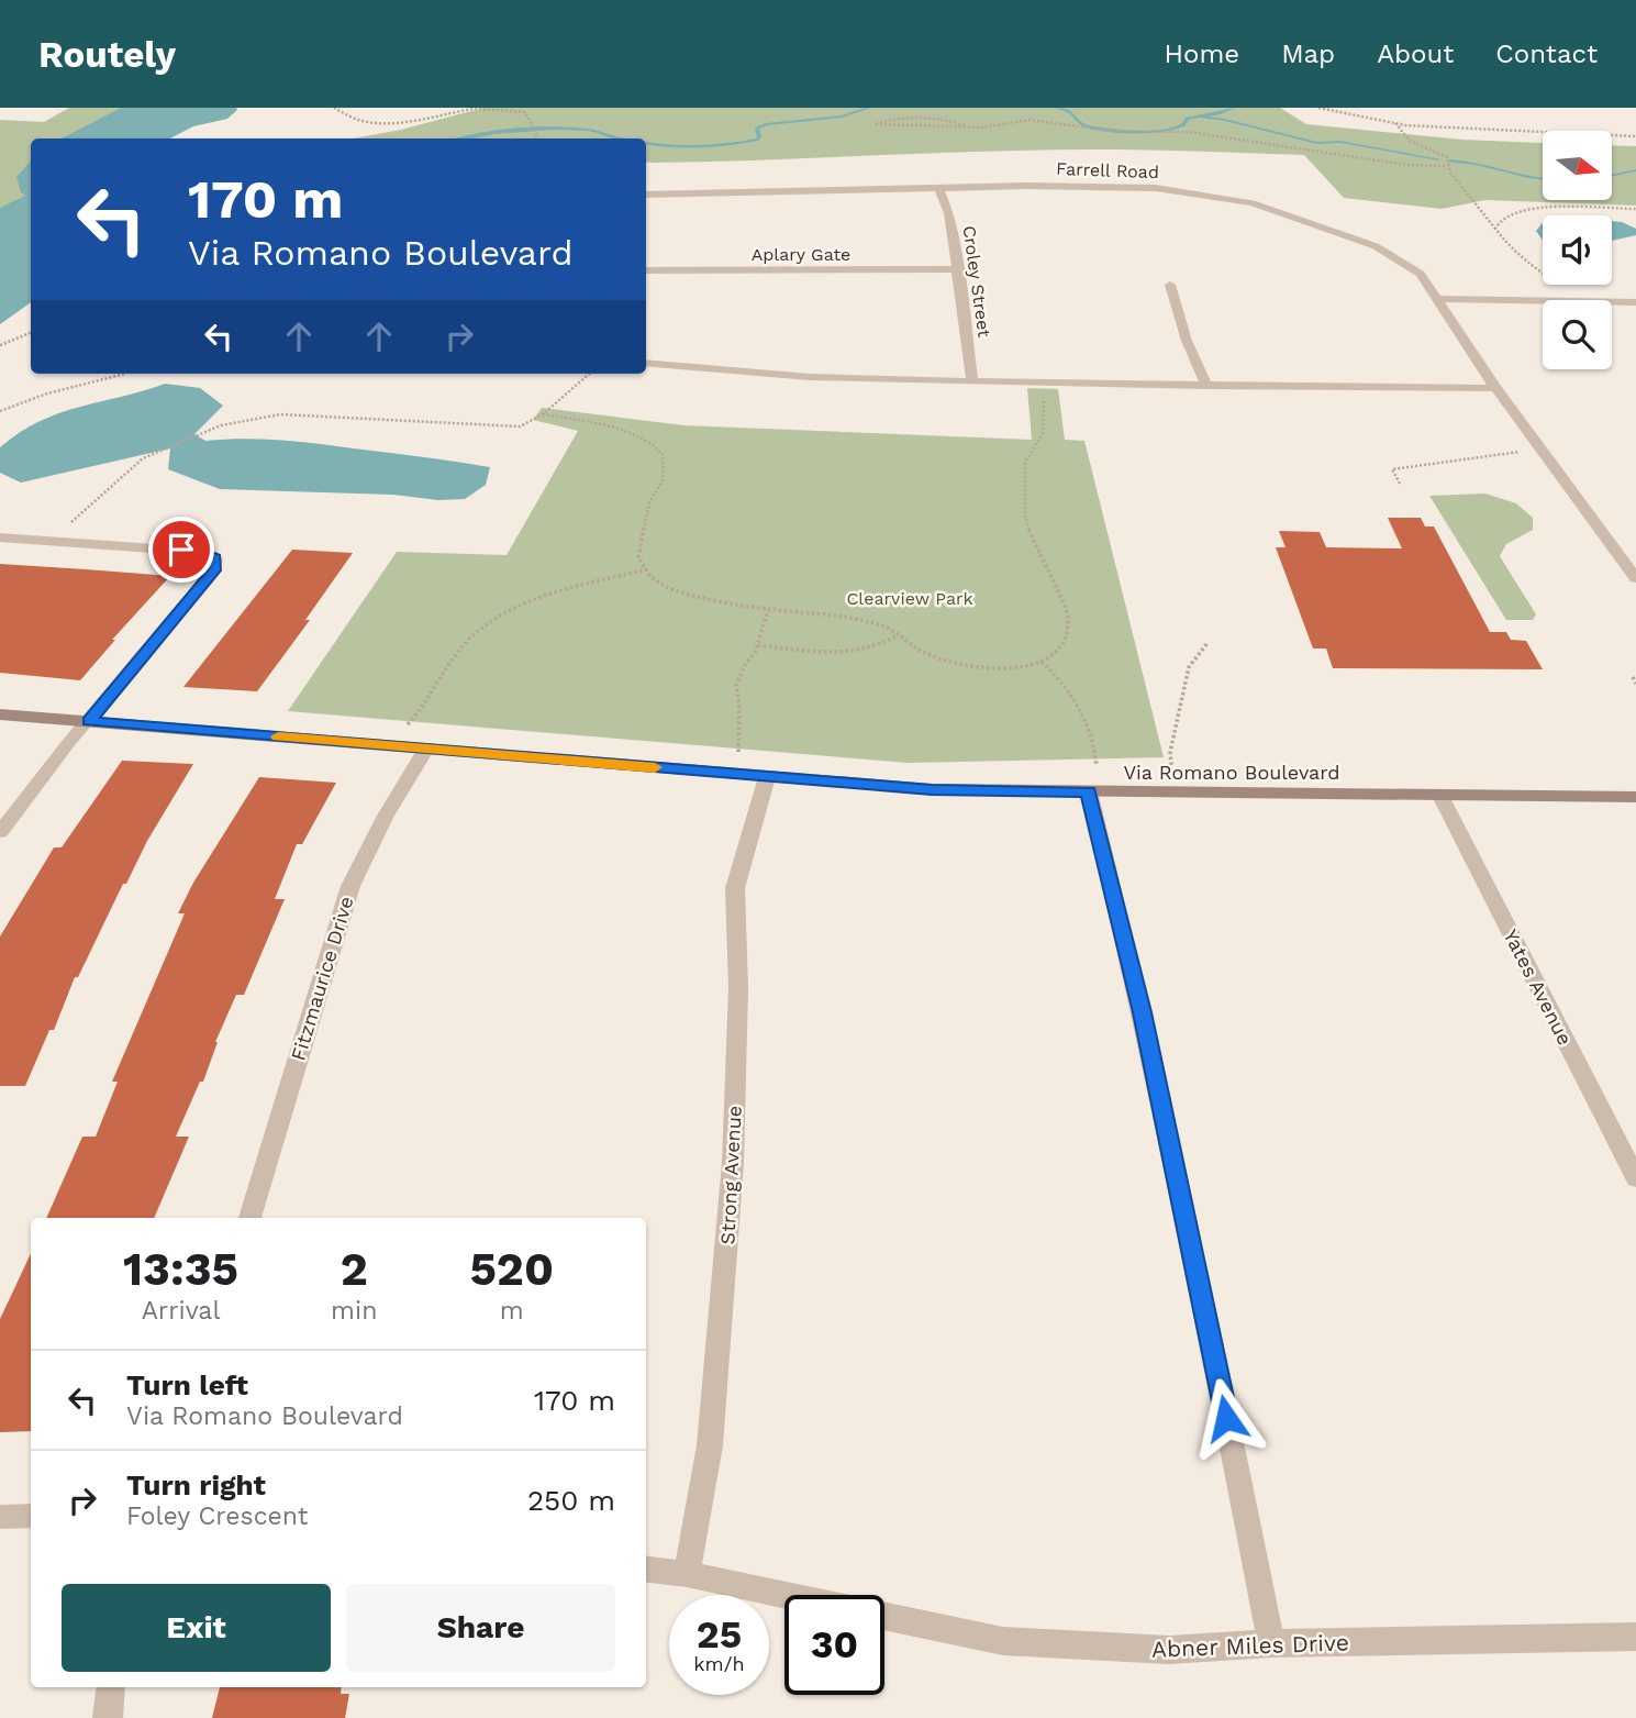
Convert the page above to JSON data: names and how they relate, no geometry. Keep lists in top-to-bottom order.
{
  "streets": {
    "street": [
      "Farrell Road",
      "Aplary Gate",
      "Croley Street",
      "Via Romano Boulevard",
      "Fitzmaurice Drive",
      "Yates Avenue",
      "Strong Avenue",
      "Abner Miles Drive"
    ]
  },
  "crossings": [
    ["Farrell Road", "Croley Street"],
    ["Aplary Gate", "Croley Street"],
    ["Via Romano Boulevard", "Fitzmaurice Drive"],
    ["Via Romano Boulevard", "Yates Avenue"],
    ["Via Romano Boulevard", "Strong Avenue"]
  ],
  "parks": ["Clearview Park"],
  "north": "right",
  "page": {
    "header": "Routely",
    "nav": [
      "Home",
      "Map",
      "About",
      "Contact"
    ],
    "turn": ["170 m", "Via Romano Boulevard"],
    "eta": [
      "13:35",
      "Arrival",
      "2",
      "min",
      "520",
      "m"
    ],
    "list": [
      {
        "name": "Turn left",
        "note": "Via Romano Boulevard",
        "value": "170 m"
      },
      {
        "name": "Turn right",
        "note": "Foley Crescent",
        "value": "250 m"
      }
    ],
    "buttons": ["Exit", "Share"],
    "speed": "25 km/h",
    "limit": "30"
  }
}
